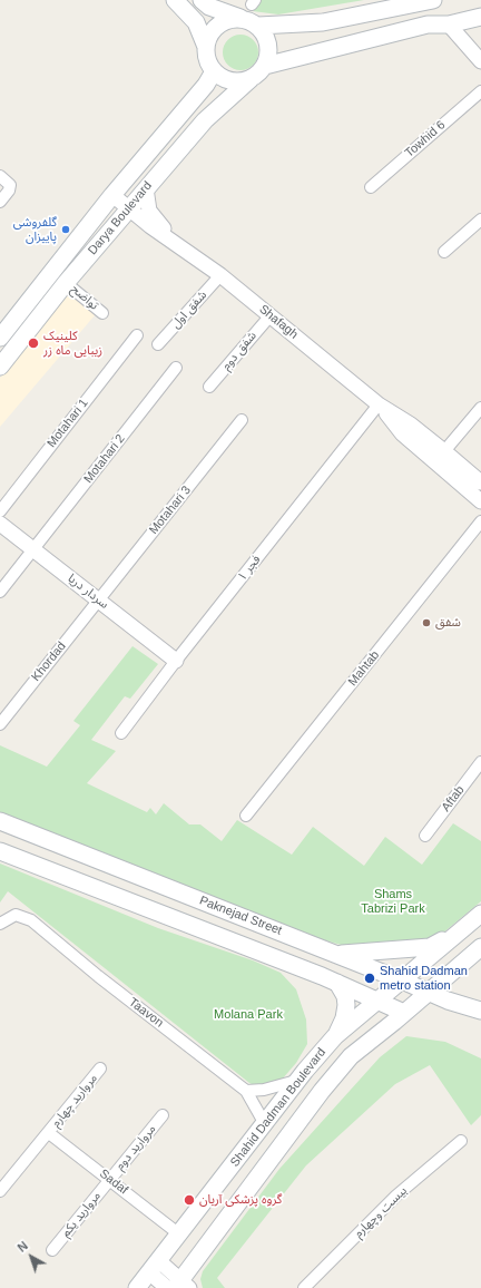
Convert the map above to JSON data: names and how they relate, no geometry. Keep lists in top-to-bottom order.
{
  "streets": {
    "main road": ["Darya Boulevard", "Paknejad Street", "Shahid Dadman Boulevard"],
    "street": [
      "Towhid 6",
      "تواضح",
      "شفق اول",
      "Shafagh",
      "شفق دوم",
      "Motahari 1",
      "Motahari 2",
      "Motahari 3",
      "فجر ۱",
      "سردار دریا",
      "Khordad",
      "Mahtab",
      "Aftab",
      "Taavon",
      "مروارید چهارم",
      "مروارید دوم",
      "Sadaf",
      "بیست وچهارم",
      "مروارید یکم"
    ]
  },
  "crossings": [
    ["Darya Boulevard", "تواضح"],
    ["Darya Boulevard", "Shafagh"],
    ["شفق اول", "Shafagh"],
    ["Shafagh", "شفق دوم"],
    ["Shafagh", "فجر ۱"],
    ["Motahari 2", "سردار دریا"],
    ["Motahari 3", "سردار دریا"],
    ["Motahari 3", "Khordad"],
    ["فجر ۱", "سردار دریا"],
    ["سردار دریا", "Khordad"],
    ["Paknejad Street", "Shahid Dadman Boulevard"],
    ["Taavon", "Shahid Dadman Boulevard"],
    ["مروارید چهارم", "Sadaf"],
    ["Shahid Dadman Boulevard", "Sadaf"],
    ["مروارید دوم", "Sadaf"],
    ["مروارید دوم", "مروارید یکم"],
    ["Sadaf", "مروارید یکم"]
  ],
  "parks": ["Shams Tabrizi Park", "Molana Park"],
  "places": [
    "گلفروشی پاییزان",
    "کلینیک زیبایی ماه زر",
    "شفق",
    "Shahid Dadman metro station",
    "گروه پزشکی آریان"
  ],
  "north": "top left"
}
